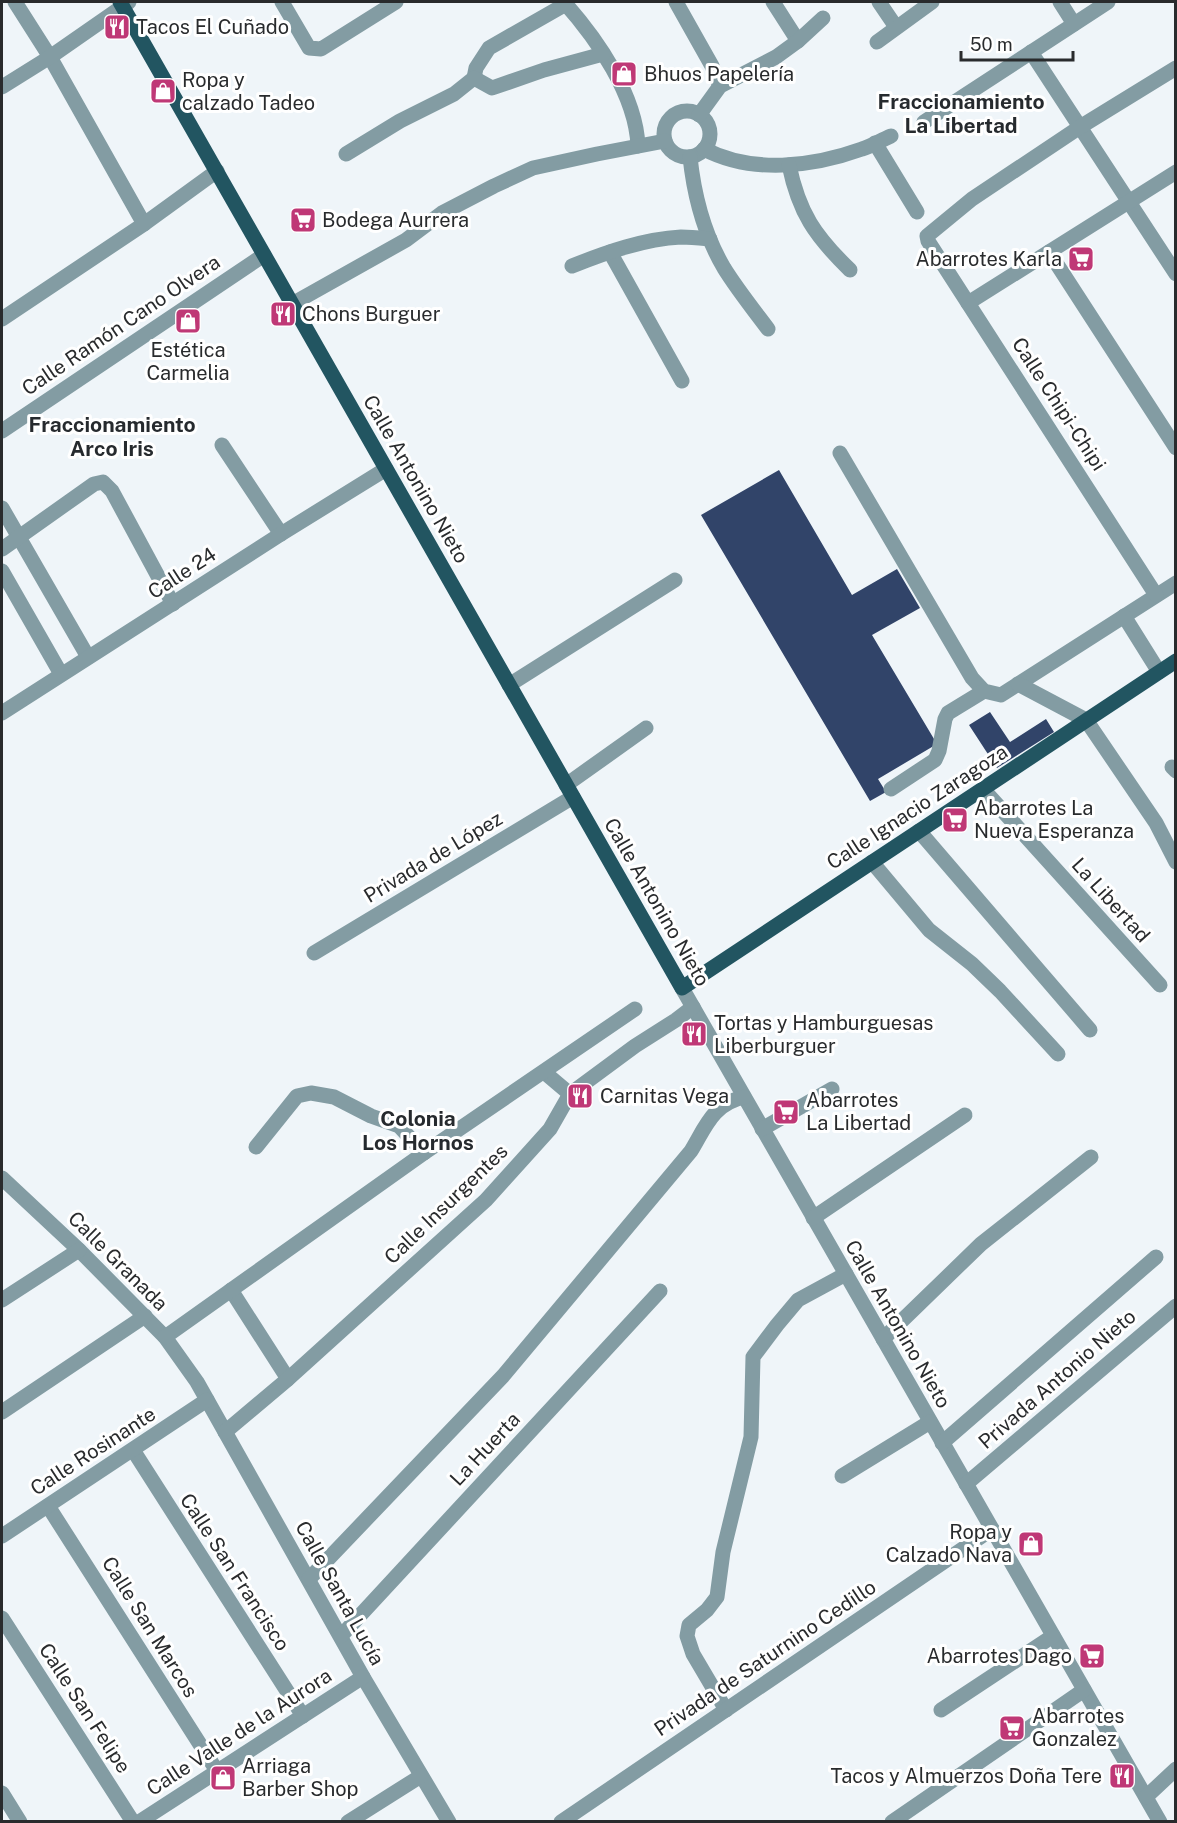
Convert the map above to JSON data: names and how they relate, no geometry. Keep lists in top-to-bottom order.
{
  "streets": {
    "main road": ["Calle Antonino Nieto", "Calle Ignacio Zaragoza"],
    "street": [
      "Calle Ramón Cano Olvera",
      "Calle Chipi-Chipi",
      "Calle 24",
      "Privada de López",
      "La Libertad",
      "Calle Insurgentes",
      "Calle Granada",
      "Privada Antonio Nieto",
      "La Huerta",
      "Calle Rosinante",
      "Calle San Francisco",
      "Calle Santa Lucía",
      "Calle San Marcos",
      "Privada de Saturnino Cedillo",
      "Calle San Felipe",
      "Calle Valle de la Aurora"
    ]
  },
  "crossings": [
    ["Calle Ramón Cano Olvera", "Calle Antonino Nieto"],
    ["Calle Antonino Nieto", "Calle 24"],
    ["Calle Antonino Nieto", "Calle Ignacio Zaragoza"],
    ["Calle Antonino Nieto", "Privada de López"],
    ["Calle Antonino Nieto", "Calle Insurgentes"],
    ["Calle Antonino Nieto", "Privada Antonio Nieto"],
    ["Calle Antonino Nieto", "Privada de Saturnino Cedillo"],
    ["Calle Ignacio Zaragoza", "La Libertad"],
    ["Calle Insurgentes", "Calle Santa Lucía"],
    ["Calle Granada", "Calle Santa Lucía"],
    ["La Huerta", "Calle Santa Lucía"],
    ["Calle Rosinante", "Calle San Francisco"],
    ["Calle Rosinante", "Calle Santa Lucía"],
    ["Calle Rosinante", "Calle San Marcos"],
    ["Calle San Francisco", "Calle Valle de la Aurora"],
    ["Calle Santa Lucía", "Calle Valle de la Aurora"],
    ["Calle San Marcos", "Calle Valle de la Aurora"]
  ],
  "districts": ["Fraccionamiento La Libertad", "Fraccionamiento Arco Iris", "Colonia Los Hornos"],
  "places": {
    "restaurant": [
      "Tacos El Cuñado",
      "Chons Burguer",
      "Tortas y Hamburguesas Liberburguer",
      "Carnitas Vega",
      "Tacos y Almuerzos Doña Tere"
    ],
    "shop": [
      "Bhuos Papelería",
      "Ropa y calzado Tadeo",
      "Estética Carmelia",
      "Ropa y Calzado Nava",
      "Arriaga Barber Shop"
    ],
    "supermarket": [
      "Bodega Aurrera",
      "Abarrotes Karla",
      "Abarrotes La Nueva Esperanza",
      "Abarrotes La Libertad",
      "Abarrotes Dago",
      "Abarrotes Gonzalez"
    ]
  },
  "scale_bar": "50 m"
}
